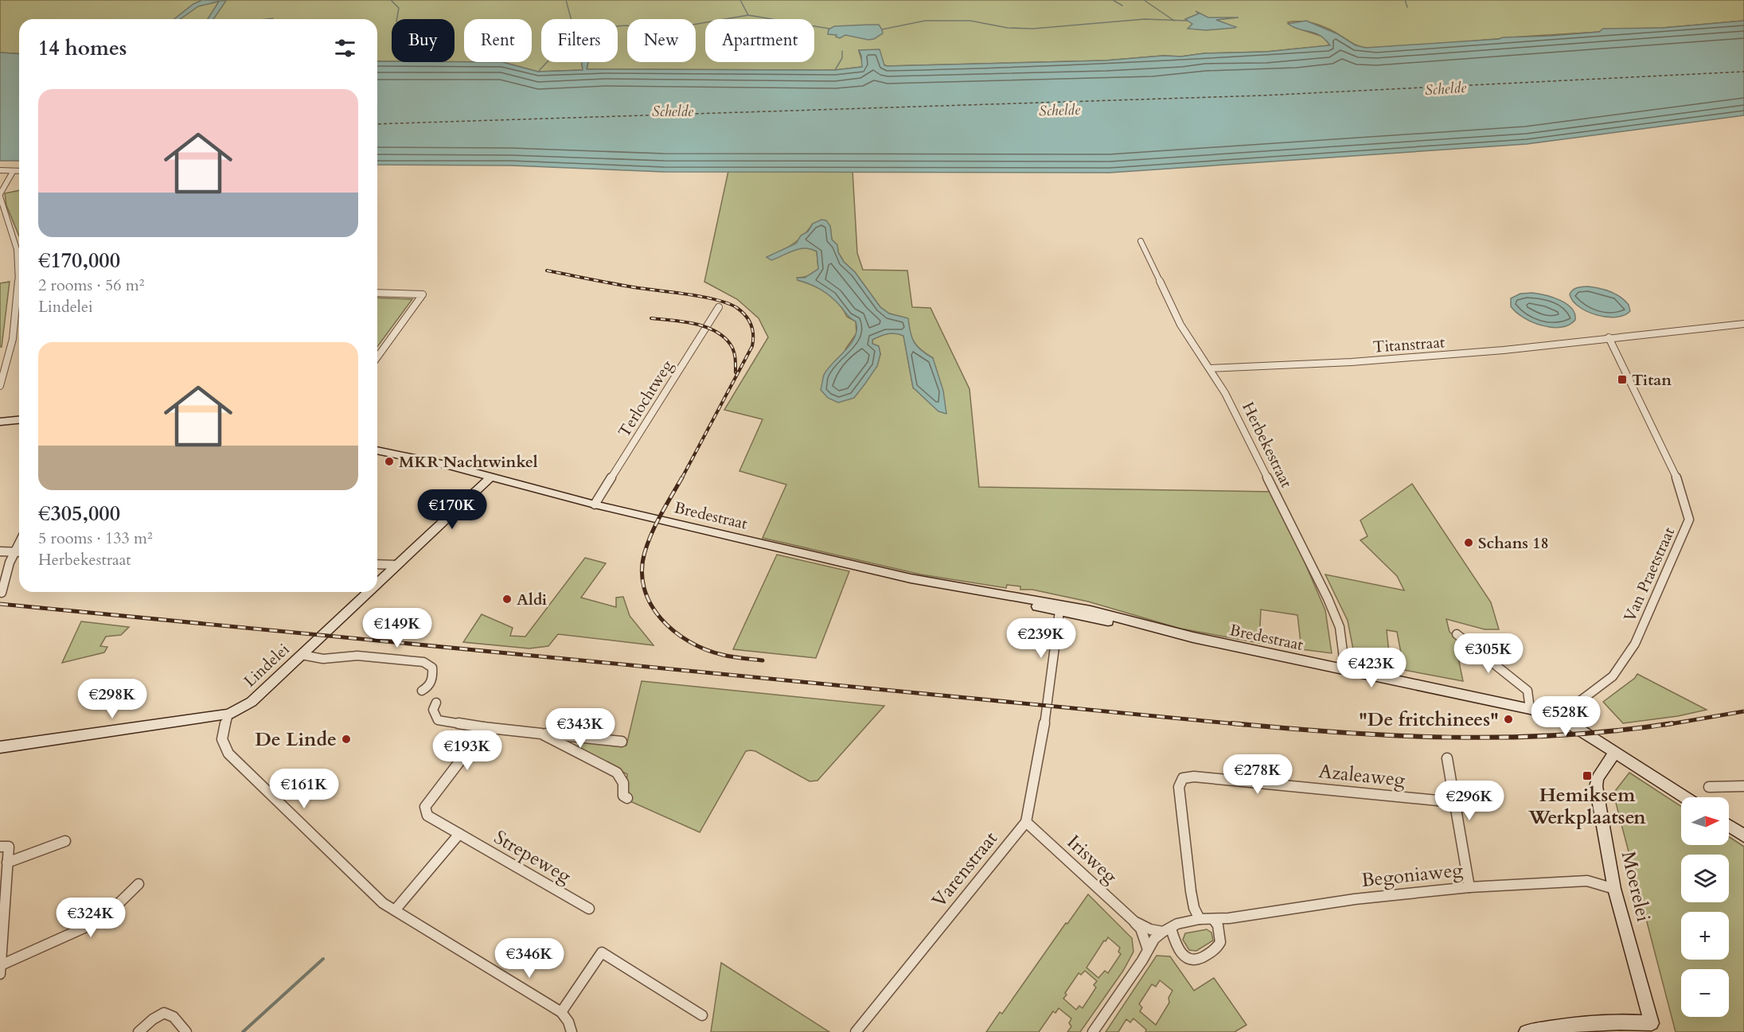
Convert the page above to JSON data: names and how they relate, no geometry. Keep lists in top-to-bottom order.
{
  "streets": {
    "main road": ["Bredestraat", "Lindelei", "Moerelei"],
    "street": [
      "Titanstraat",
      "Terlochtweg",
      "Herbekestraat",
      "Van Praetstraat",
      "Azaleaweg",
      "Strepeweg",
      "Irisweg",
      "Varenstraat",
      "Begoniaweg"
    ]
  },
  "crossings": [
    ["Titanstraat", "Herbekestraat"],
    ["Titanstraat", "Van Praetstraat"],
    ["Terlochtweg", "Bredestraat"],
    ["Herbekestraat", "Bredestraat"],
    ["Bredestraat", "Van Praetstraat"],
    ["Bredestraat", "Lindelei"],
    ["Bredestraat", "Varenstraat"],
    ["Bredestraat", "Moerelei"],
    ["Azaleaweg", "Irisweg"],
    ["Azaleaweg", "Begoniaweg"],
    ["Irisweg", "Varenstraat"],
    ["Irisweg", "Begoniaweg"],
    ["Begoniaweg", "Moerelei"]
  ],
  "water": ["Schelde"],
  "places": {
    "transit": ["Titan", "Hemiksem Werkplaatsen"],
    "other": [
      "MKR Nachtwinkel",
      "Schans 18",
      "Aldi",
      "\"De fritchinees\"",
      "De Linde"
    ]
  },
  "north": "right",
  "page": {
    "chip": [
      "Buy",
      "Rent",
      "Filters",
      "New",
      "Apartment"
    ],
    "heading": "14 homes",
    "list": [
      {
        "name": "€170,000",
        "note": "2 rooms · 56 m² · Lindelei"
      },
      {
        "name": "€305,000",
        "note": "5 rooms · 133 m² · Herbekestraat"
      }
    ],
    "price": [
      "€170K",
      "€149K",
      "€239K",
      "€305K",
      "€423K",
      "€298K",
      "€528K",
      "€343K",
      "€193K",
      "€278K",
      "€161K",
      "€296K",
      "€324K",
      "€346K"
    ],
    "map_buttons": ["+", "−"]
  }
}
